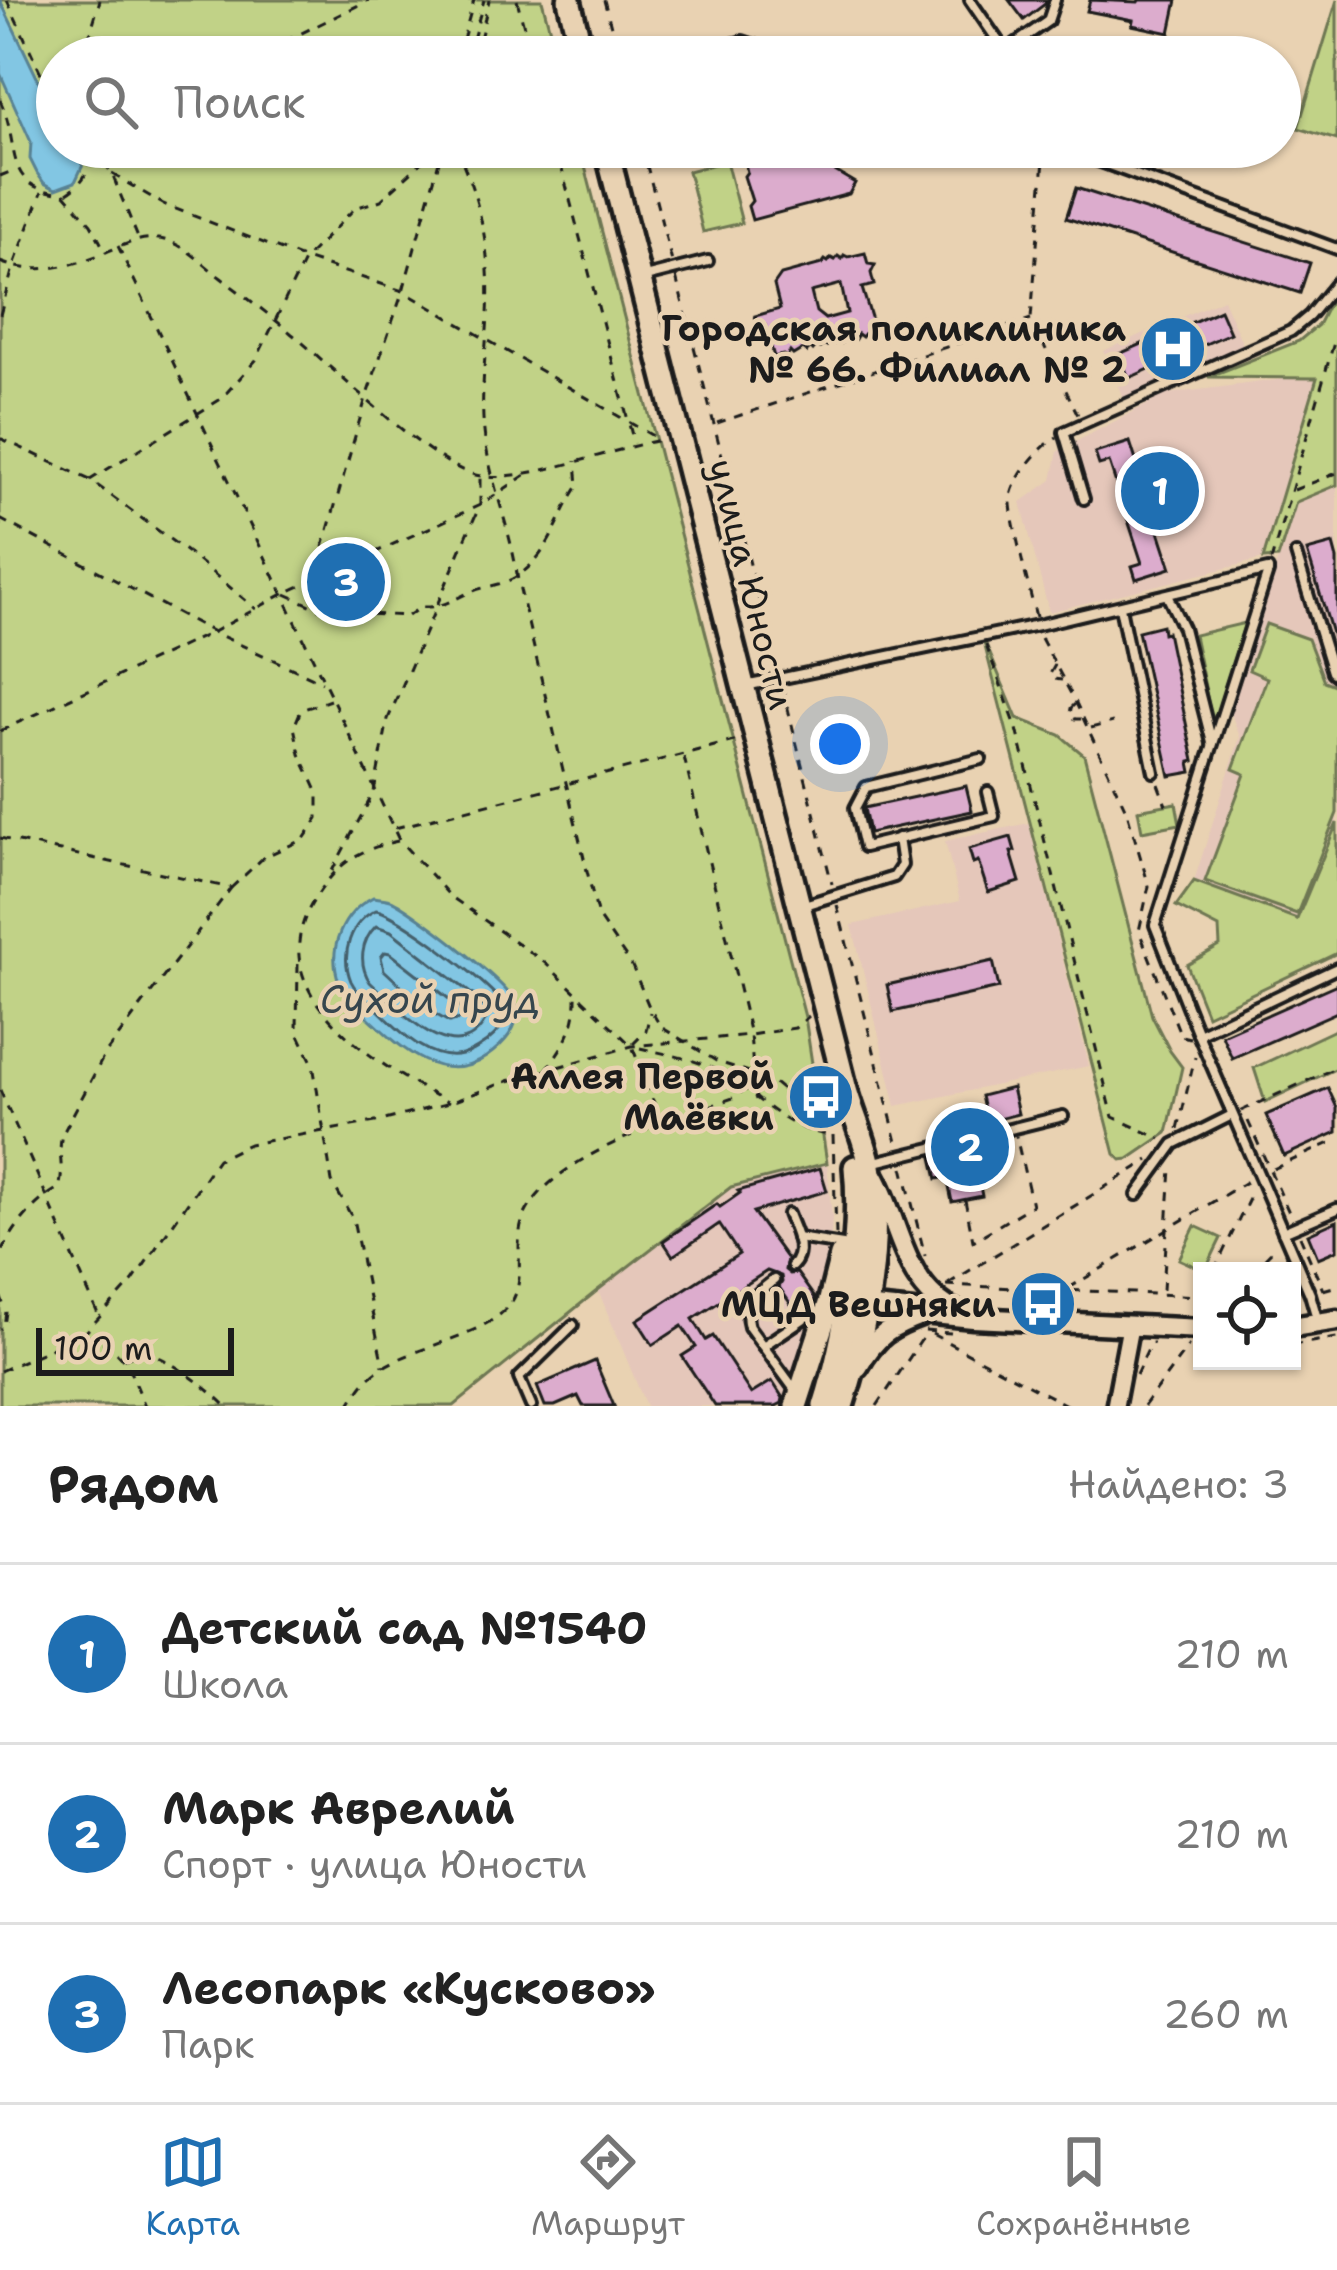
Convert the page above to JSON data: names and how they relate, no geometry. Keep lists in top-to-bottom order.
{
  "streets": {
    "main road": ["улица Юности"]
  },
  "water": ["Сухой пруд"],
  "places": {
    "hospital": ["Городская поликлиника № 66. Филиал № 2"],
    "bus stop": ["Аллея Первой Маёвки", "МЦД Вешняки"]
  },
  "scale_bar": "100 m",
  "page": {
    "search": "Поиск",
    "pins": ["1", "3", "2"],
    "scale": "100 m",
    "heading": ["Рядом", "Найдено: 3"],
    "list": [
      {
        "mark": "1",
        "name": "Детский сад №1540",
        "note": "Школа",
        "value": "210 m"
      },
      {
        "mark": "2",
        "name": "Марк Аврелий",
        "note": "Спорт · улица Юности",
        "value": "210 m"
      },
      {
        "mark": "3",
        "name": "Лесопарк «Кусково»",
        "note": "Парк",
        "value": "260 m"
      }
    ],
    "nav": ["Карта", "Маршрут", "Сохранённые"]
  }
}
